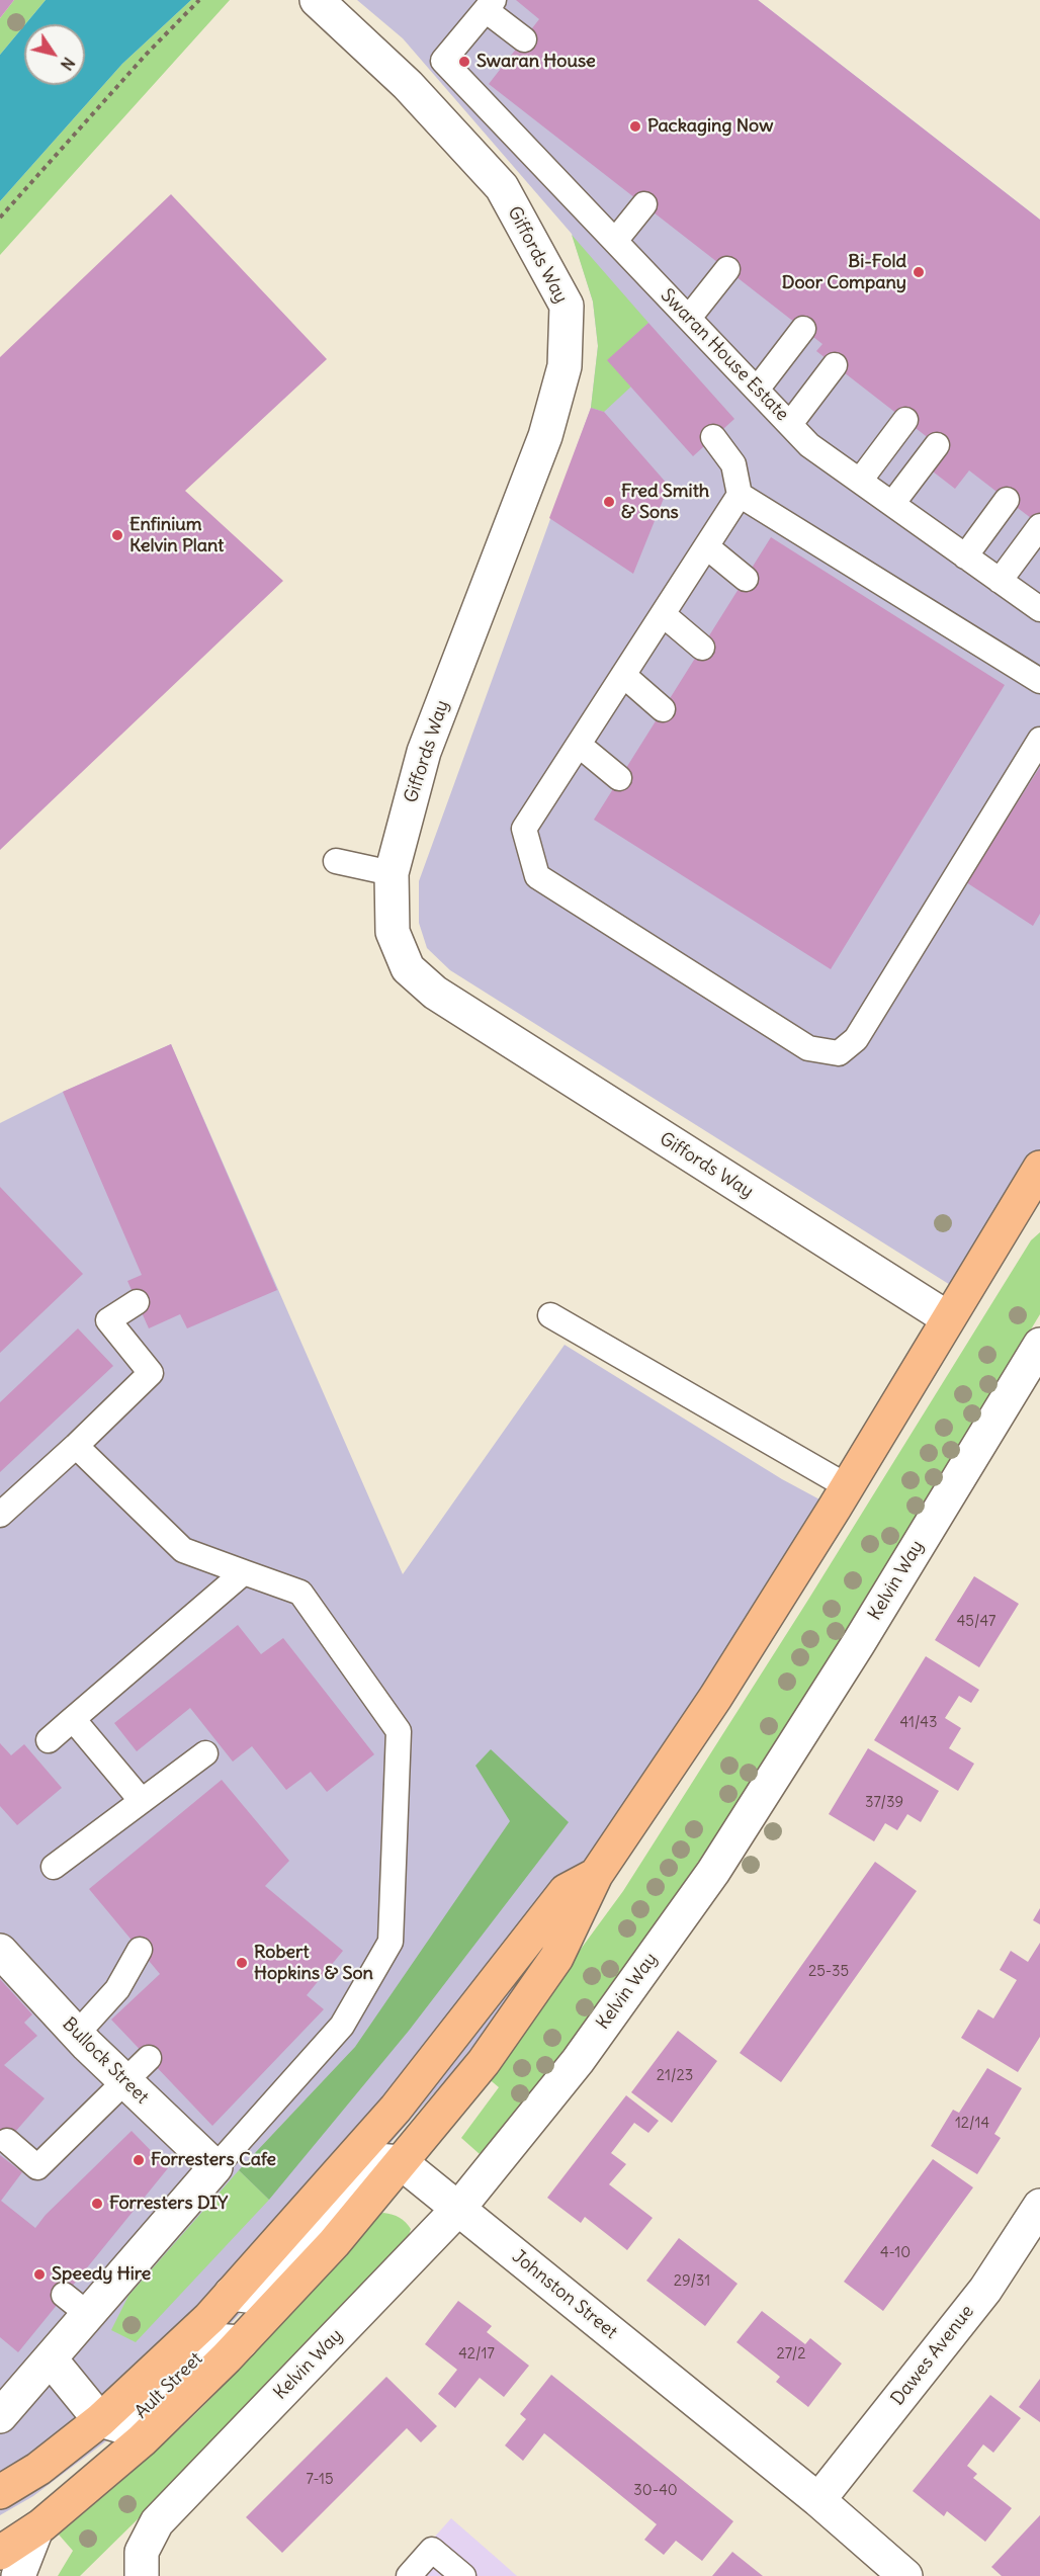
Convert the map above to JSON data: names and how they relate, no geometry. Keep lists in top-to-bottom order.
{
  "streets": {
    "street": [
      "Giffords Way",
      "Kelvin Way",
      "Bullock Street",
      "Johnston Street",
      "Dawes Avenue",
      "Ault Street"
    ],
    "lane": ["Swaran House Estate"]
  },
  "crossings": [
    ["Kelvin Way", "Johnston Street"],
    ["Johnston Street", "Dawes Avenue"]
  ],
  "places": [
    "Swaran House",
    "Packaging Now",
    "Bi-Fold Door Company",
    "Fred Smith & Sons",
    "Enfinium Kelvin Plant",
    "Robert Hopkins & Son",
    "Forresters Cafe",
    "Forresters DIY",
    "Speedy Hire"
  ],
  "house_numbers": [
    "45/47",
    "41/43",
    "37/39",
    "25-35",
    "21/23",
    "12/14",
    "4-10",
    "29/31",
    "42/17",
    "27/2",
    "7-15",
    "30-40"
  ],
  "north": "bottom right"
}
